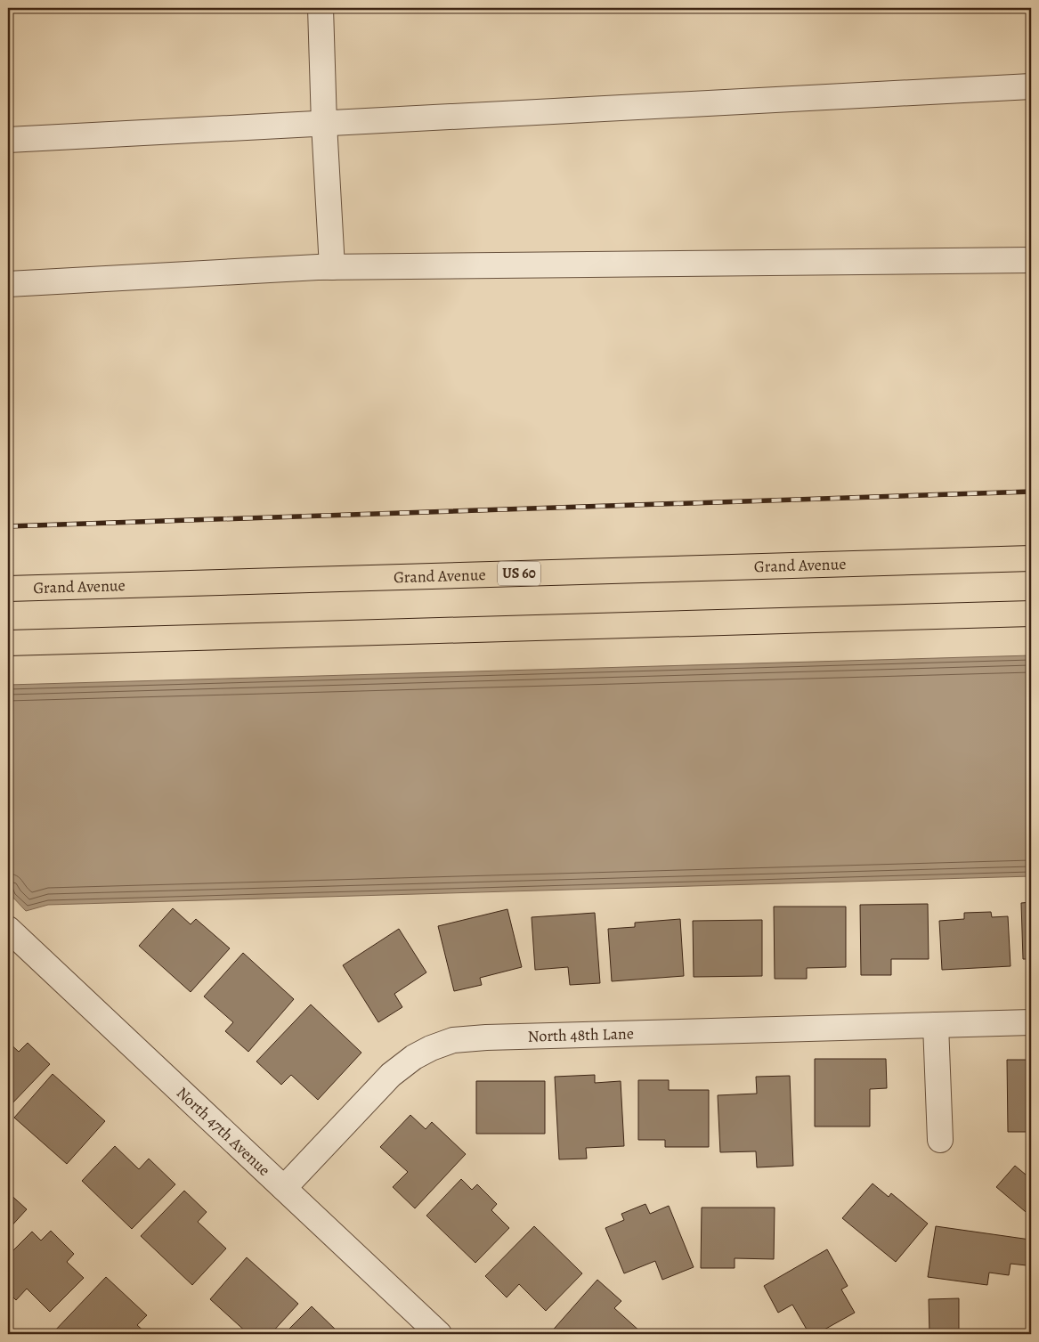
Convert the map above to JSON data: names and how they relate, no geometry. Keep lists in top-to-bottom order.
{
  "streets": {
    "highway": ["Grand Avenue", "US 60"],
    "street": ["North 48th Lane", "North 47th Avenue"]
  },
  "crossings": [
    ["North 48th Lane", "North 47th Avenue"]
  ]
}
